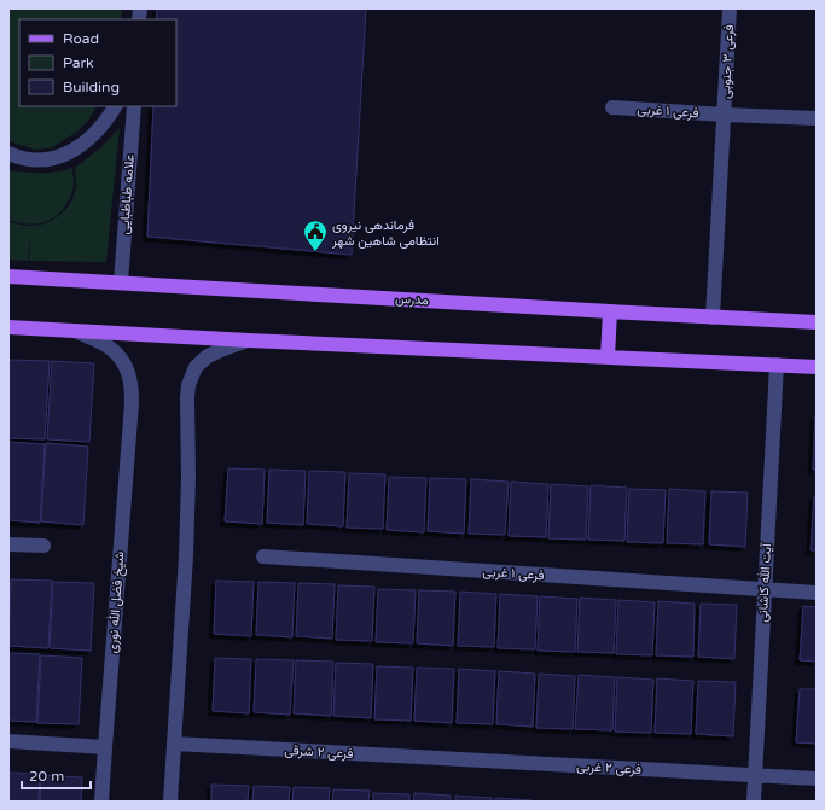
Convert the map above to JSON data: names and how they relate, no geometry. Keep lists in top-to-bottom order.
{
  "streets": {
    "main road": ["مدرس"],
    "street": [
      "فرعی ۳ جنوبی",
      "فرعی ۱ غربی",
      "علامه طباطبایی",
      "آیت الله کاشانی",
      "شیخ فضل الله نوری",
      "فرعی ۲ شرقی",
      "فرعی ۲ غربی"
    ]
  },
  "crossings": [
    ["فرعی ۳ جنوبی", "فرعی ۱ غربی"],
    ["فرعی ۳ جنوبی", "مدرس"],
    ["فرعی ۱ غربی", "آیت الله کاشانی"],
    ["علامه طباطبایی", "مدرس"],
    ["آیت الله کاشانی", "فرعی ۲ غربی"],
    ["فرعی ۲ شرقی", "فرعی ۲ غربی"]
  ],
  "places": {
    "public building": ["فرماندهی نیروی انتظامی شاهین شهر"]
  },
  "legend": ["Road", "Park", "Building"],
  "scale_bar": "20 m"
}
